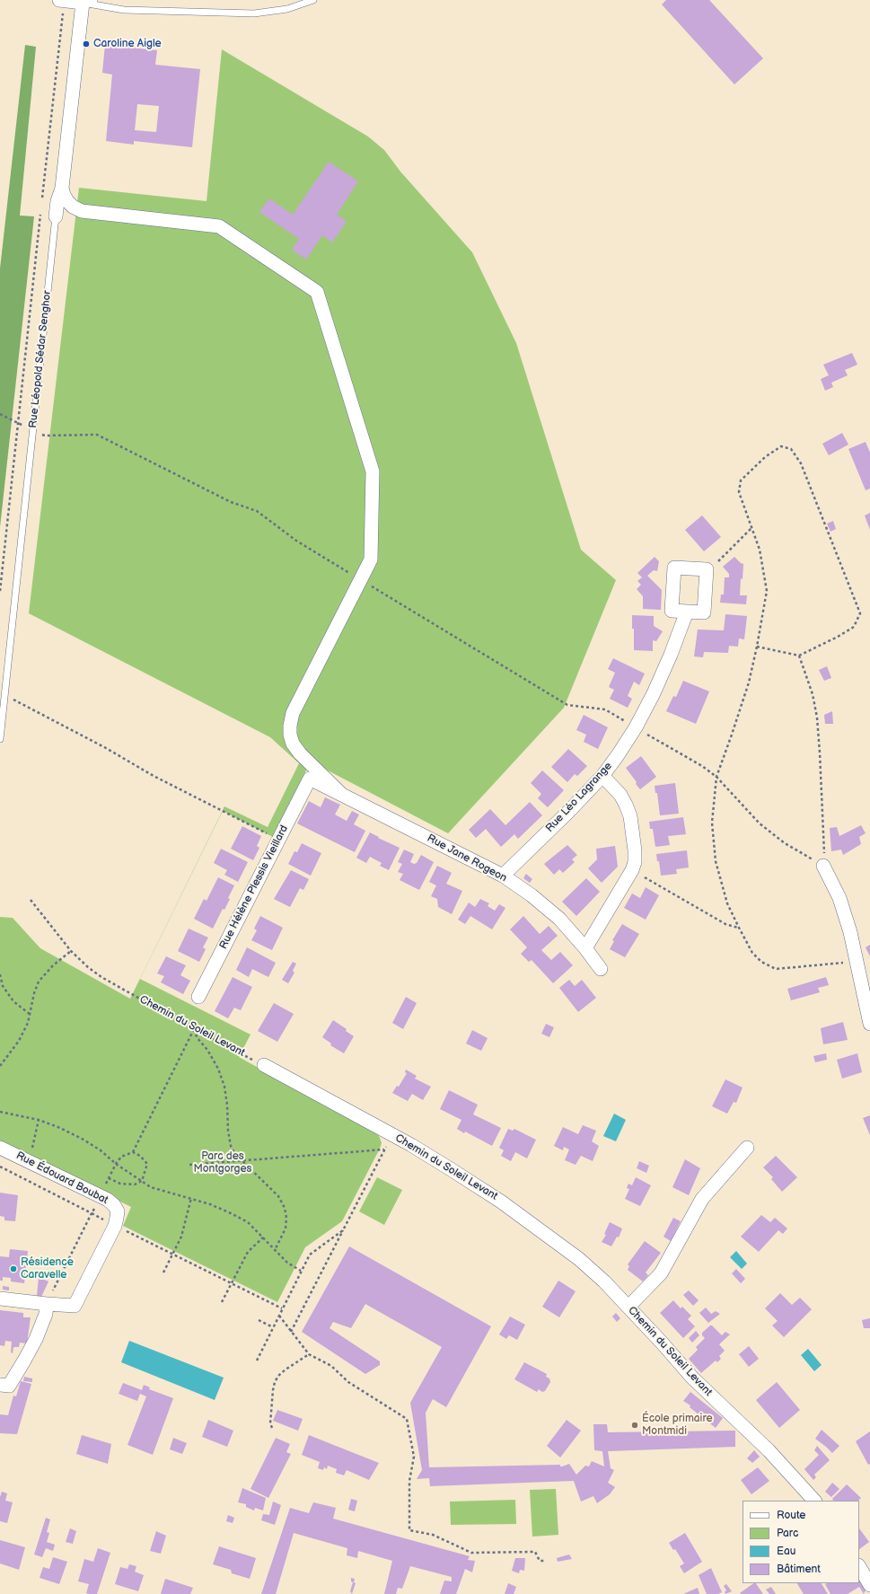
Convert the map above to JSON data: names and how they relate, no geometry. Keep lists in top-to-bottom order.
{
  "streets": {
    "street": [
      "Rue Léopold Sédar Senghor",
      "Rue Léo Lagrange",
      "Rue Jane Rogeon",
      "Rue Hélène Plessis Vieillard",
      "Chemin du Soleil Levant",
      "Rue Édouard Boubat"
    ]
  },
  "crossings": [
    ["Rue Léo Lagrange", "Rue Jane Rogeon"],
    ["Rue Jane Rogeon", "Rue Hélène Plessis Vieillard"]
  ],
  "parks": ["Parc des Montgorges"],
  "places": ["Caroline Aigle", "Résidence Caravelle", "École primaire Montmidi"],
  "legend": [
    "Route",
    "Parc",
    "Eau",
    "Bâtiment"
  ]
}
